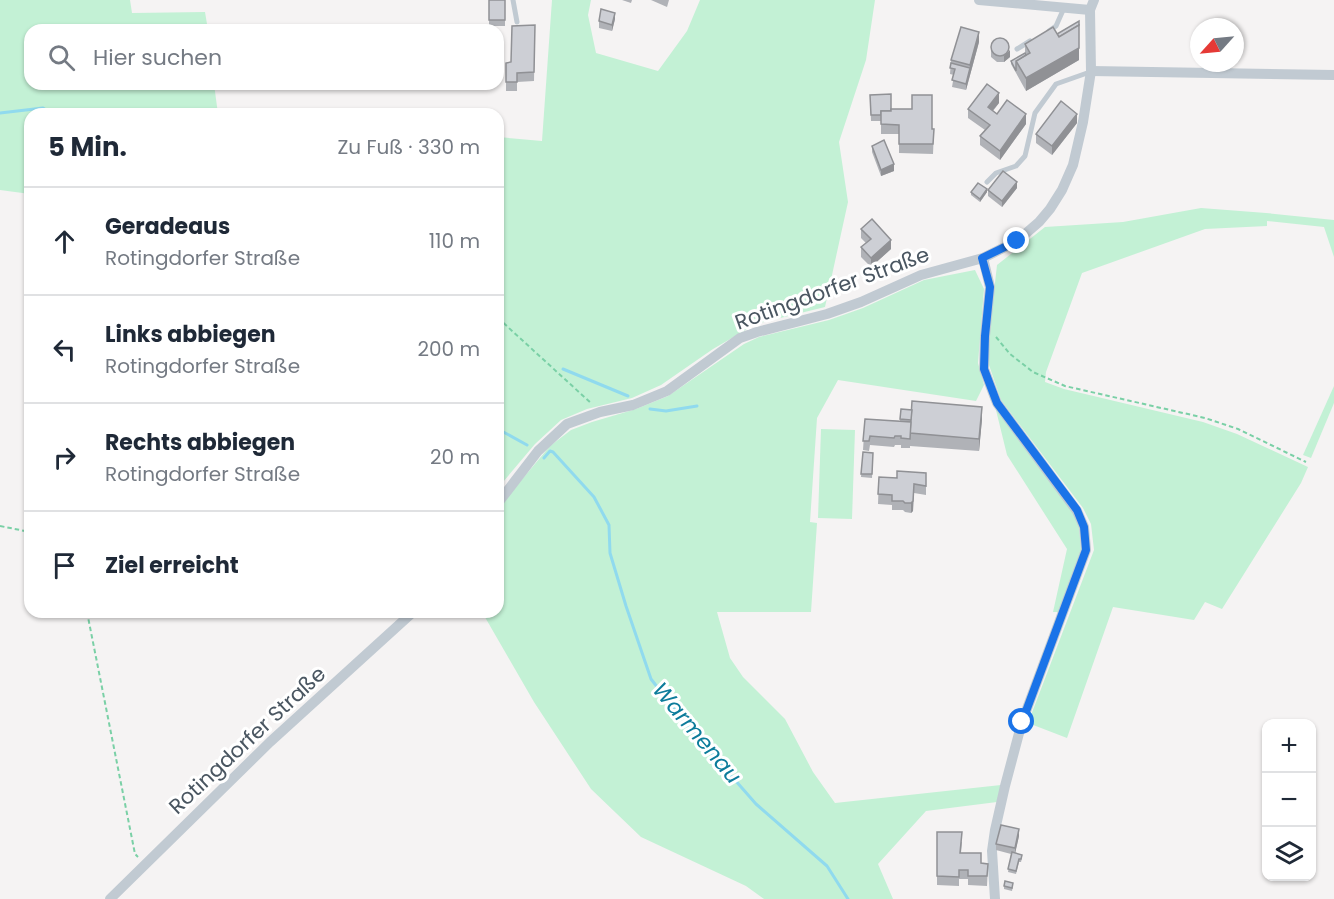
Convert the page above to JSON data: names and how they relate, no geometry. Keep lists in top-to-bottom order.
{
  "streets": {
    "street": ["Rotingdorfer Straße"]
  },
  "water": ["Warmenau"],
  "north": "bottom left",
  "page": {
    "search": "Hier suchen",
    "heading": ["5 Min.", "Zu Fuß · 330 m"],
    "list": [
      ["Geradeaus", "Rotingdorfer Straße", "110 m"],
      ["Links abbiegen", "Rotingdorfer Straße", "200 m"],
      ["Rechts abbiegen", "Rotingdorfer Straße", "20 m"],
      "Ziel erreicht"
    ],
    "map_buttons": ["+", "−"]
  }
}
